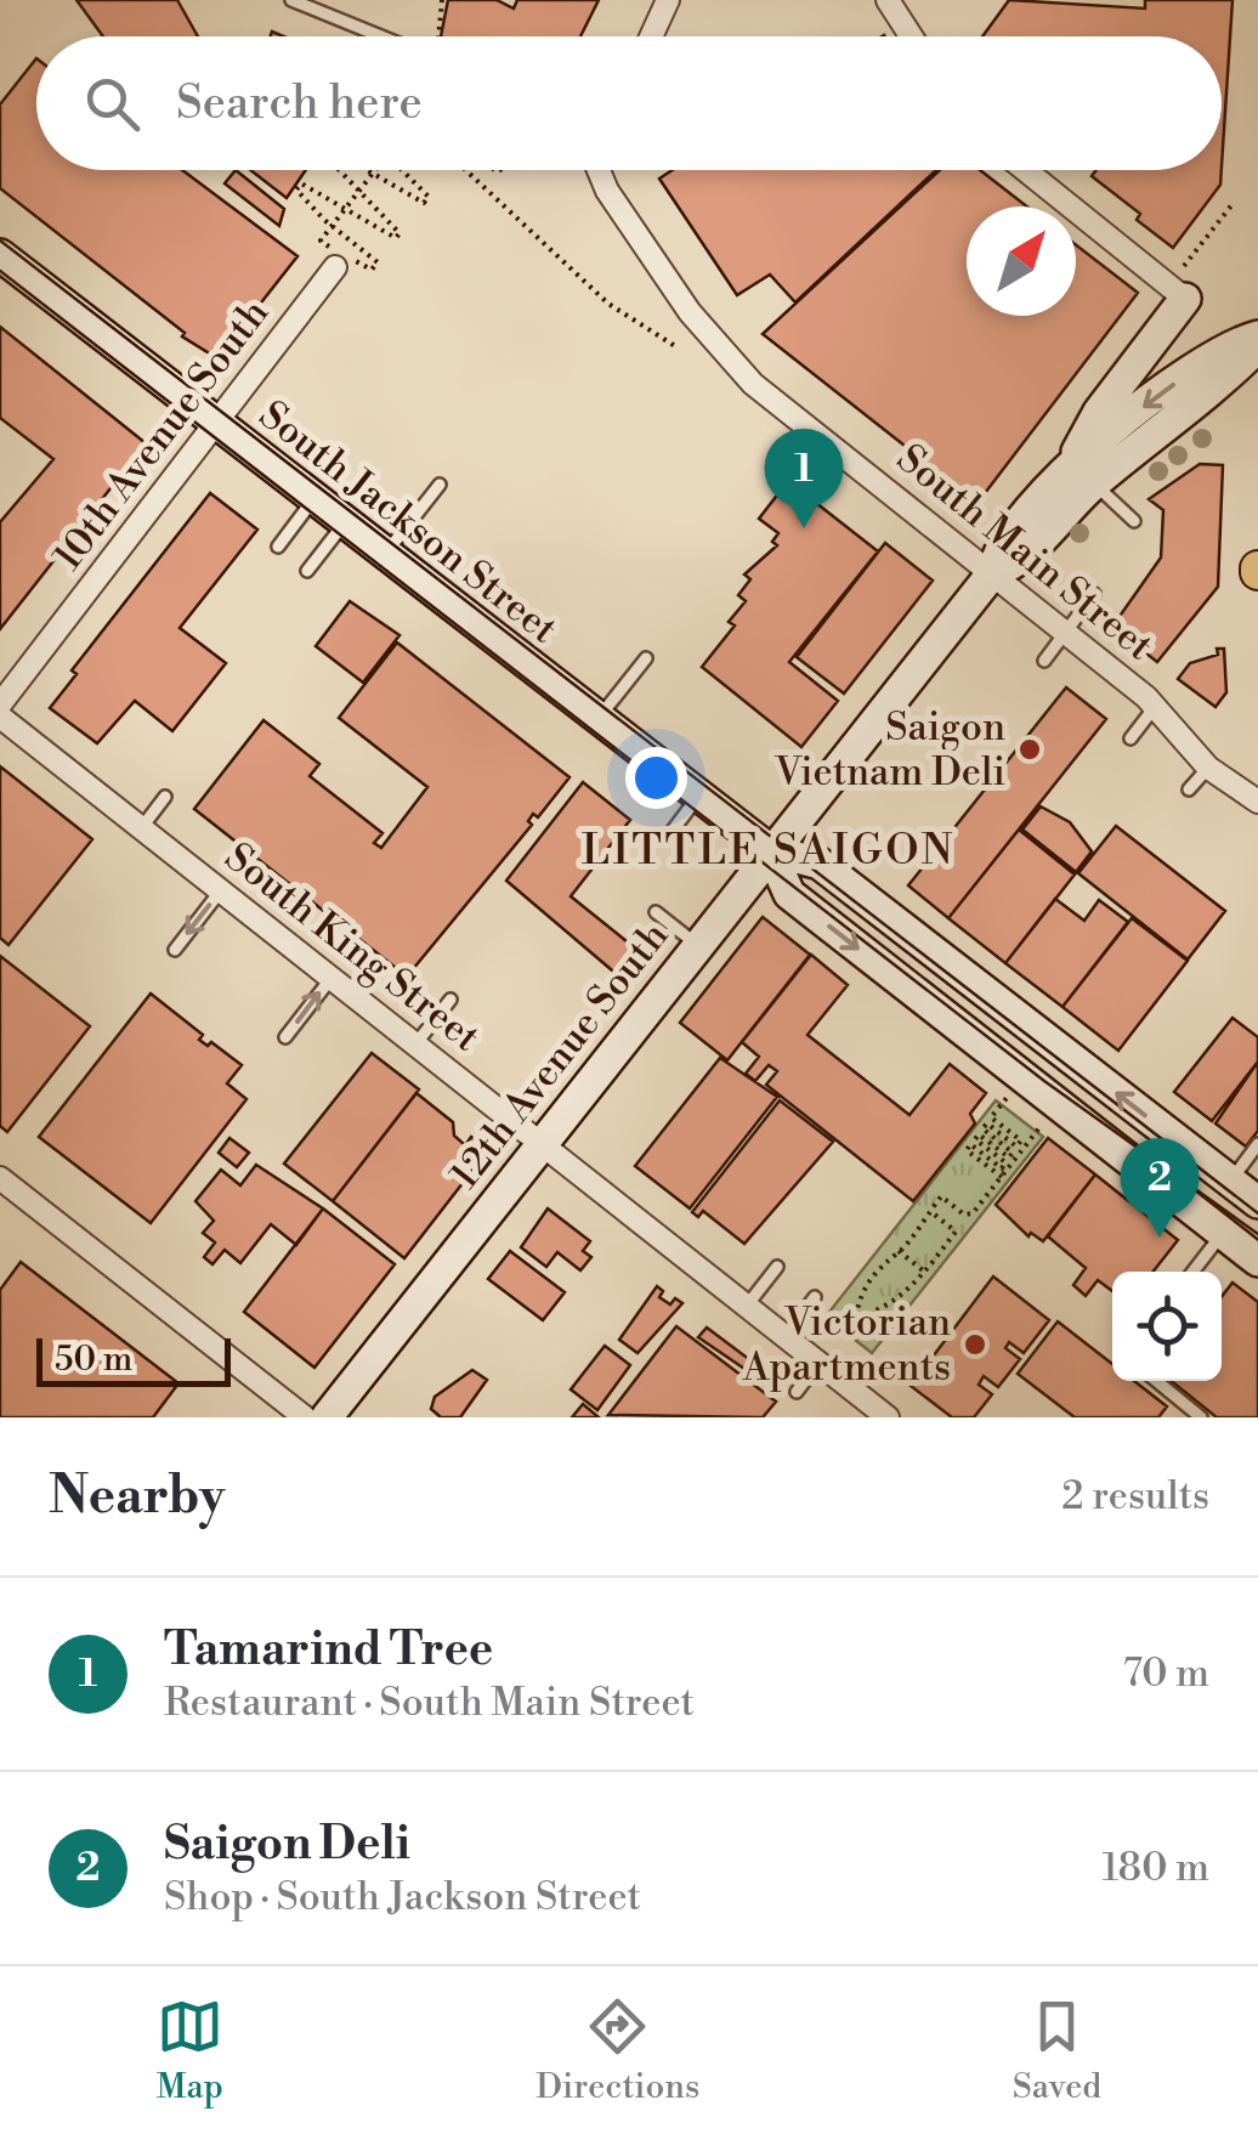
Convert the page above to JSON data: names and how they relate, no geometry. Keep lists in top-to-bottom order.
{
  "streets": {
    "main road": ["South Jackson Street", "12th Avenue South"],
    "street": ["10th Avenue South", "South Main Street", "South King Street"]
  },
  "crossings": [
    ["10th Avenue South", "South Jackson Street"],
    ["South Jackson Street", "12th Avenue South"],
    ["South Main Street", "12th Avenue South"],
    ["South King Street", "12th Avenue South"]
  ],
  "districts": ["LITTLE SAIGON"],
  "places": ["Saigon Vietnam Deli", "Victorian Apartments"],
  "scale_bar": "50 m",
  "north": "top right",
  "page": {
    "search": "Search here",
    "pins": ["1", "2"],
    "scale": "50 m",
    "heading": ["Nearby", "2 results"],
    "list": [
      {
        "mark": "1",
        "name": "Tamarind Tree",
        "note": "Restaurant · South Main Street",
        "value": "70 m"
      },
      {
        "mark": "2",
        "name": "Saigon Deli",
        "note": "Shop · South Jackson Street",
        "value": "180 m"
      }
    ],
    "nav": ["Map", "Directions", "Saved"]
  }
}
